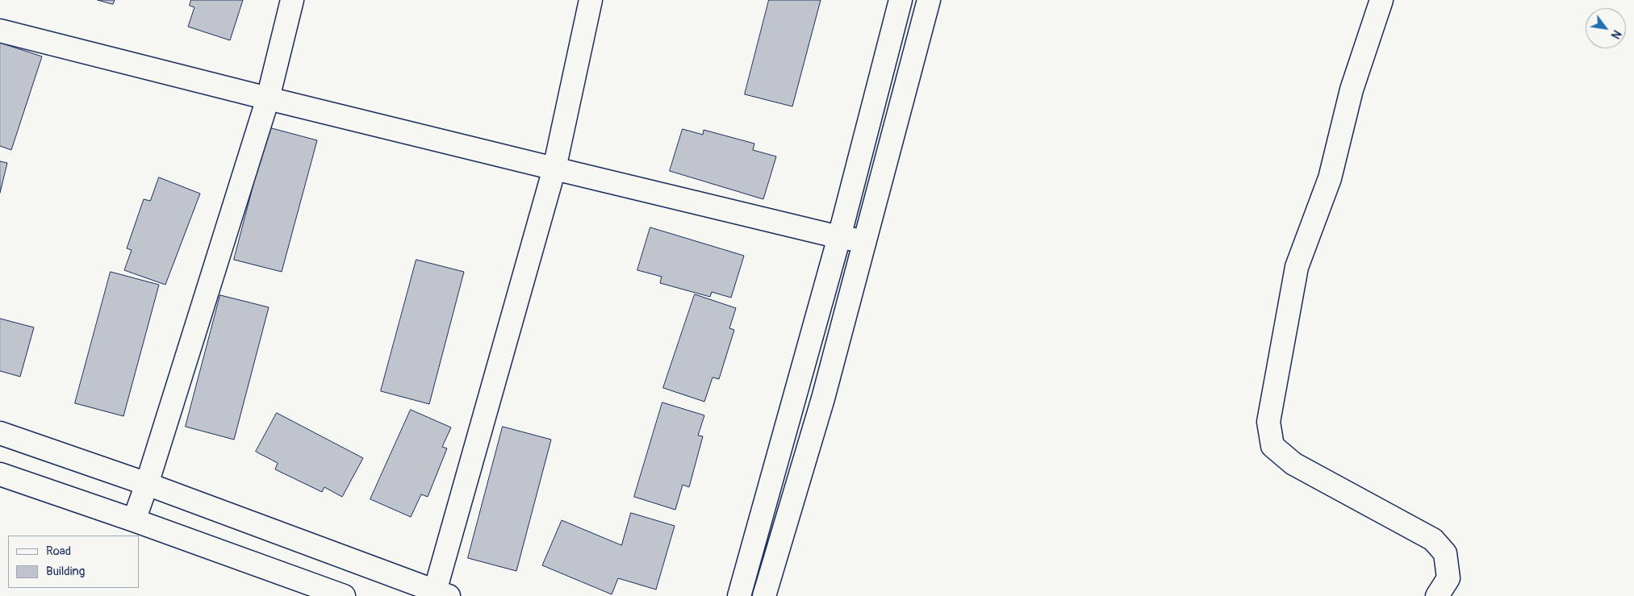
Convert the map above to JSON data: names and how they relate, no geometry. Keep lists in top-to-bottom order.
{
  "legend": ["Road", "Building"],
  "north": "bottom right"
}
